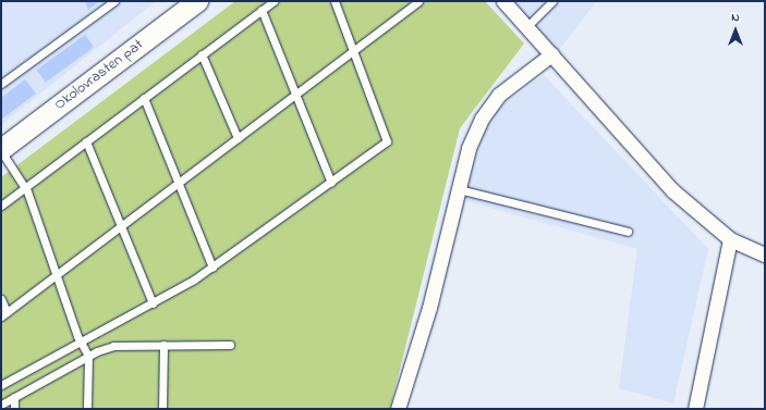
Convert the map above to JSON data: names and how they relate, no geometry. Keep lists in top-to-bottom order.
{
  "streets": {
    "street": ["Okolovrasten pat"]
  },
  "north": "top"
}
